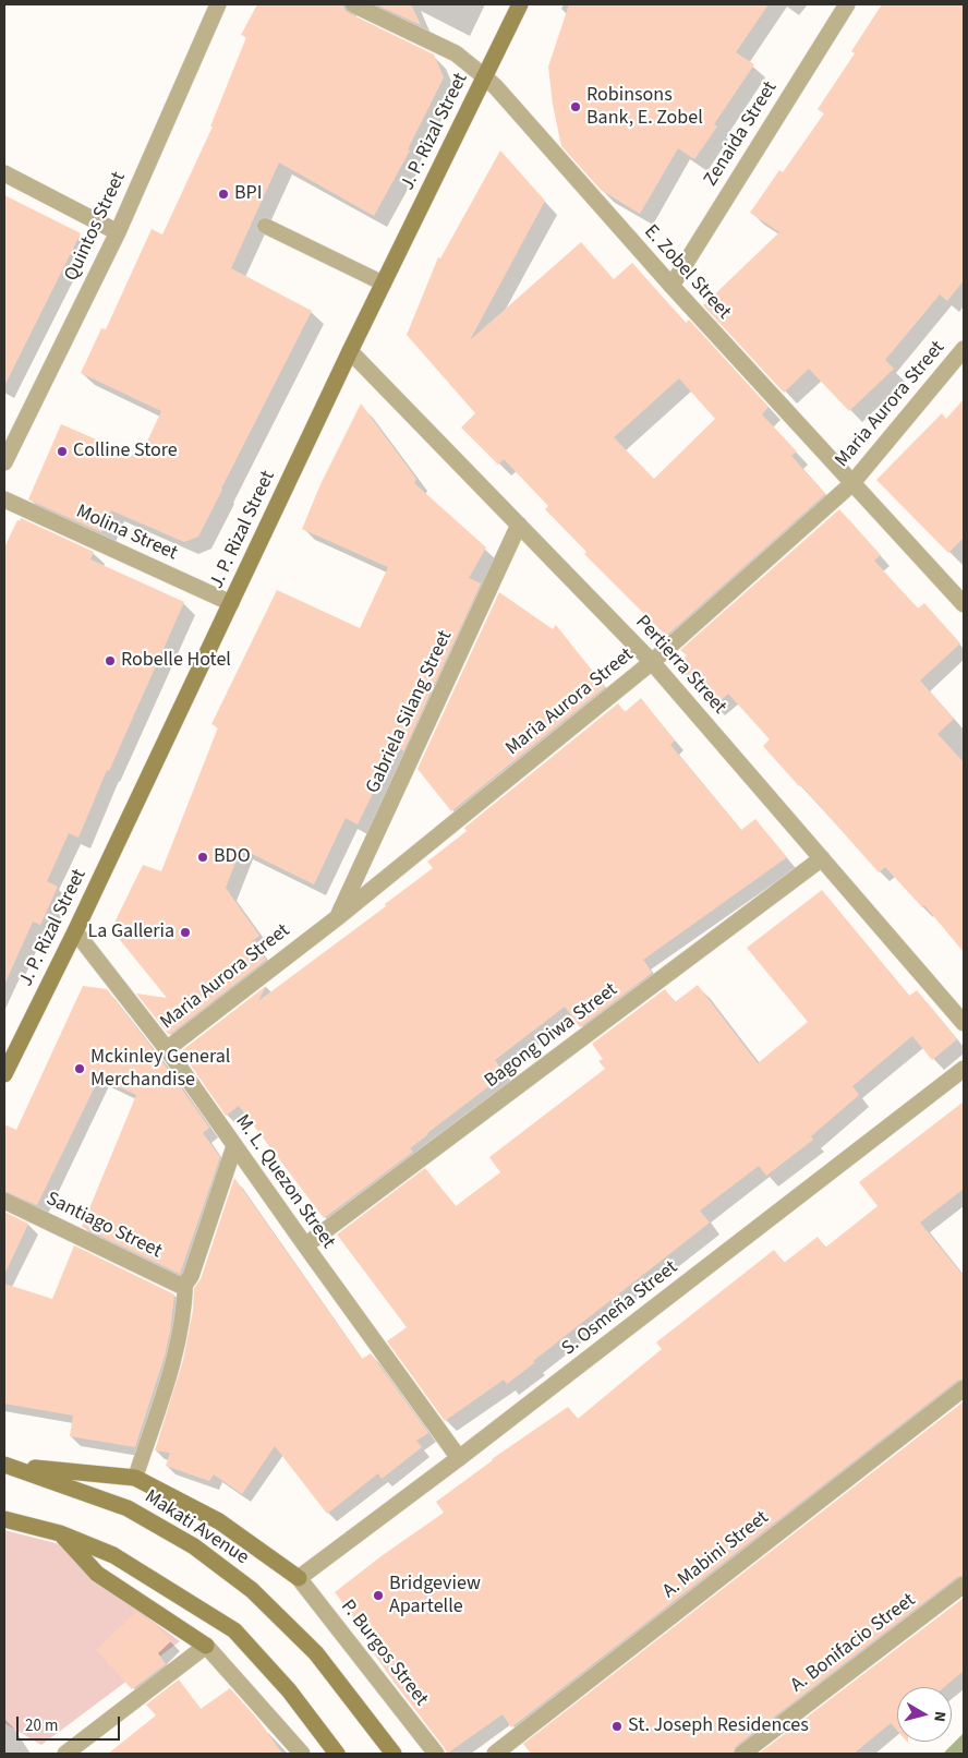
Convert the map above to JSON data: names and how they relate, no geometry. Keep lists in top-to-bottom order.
{
  "streets": {
    "main road": ["J. P. Rizal Street", "Makati Avenue"],
    "street": [
      "Zenaida Street",
      "Quintos Street",
      "E. Zobel Street",
      "Maria Aurora Street",
      "Molina Street",
      "Pertierra Street",
      "Gabriela Silang Street",
      "Bagong Diwa Street",
      "M. L. Quezon Street",
      "Santiago Street",
      "S. Osmeña Street",
      "A. Mabini Street",
      "A. Bonifacio Street",
      "P. Burgos Street"
    ]
  },
  "crossings": [
    ["J. P. Rizal Street", "E. Zobel Street"],
    ["J. P. Rizal Street", "Molina Street"],
    ["J. P. Rizal Street", "Pertierra Street"],
    ["J. P. Rizal Street", "M. L. Quezon Street"],
    ["Zenaida Street", "E. Zobel Street"],
    ["E. Zobel Street", "Maria Aurora Street"],
    ["Maria Aurora Street", "Pertierra Street"],
    ["Maria Aurora Street", "Gabriela Silang Street"],
    ["Maria Aurora Street", "M. L. Quezon Street"],
    ["Pertierra Street", "Gabriela Silang Street"],
    ["Pertierra Street", "Bagong Diwa Street"],
    ["Bagong Diwa Street", "M. L. Quezon Street"],
    ["M. L. Quezon Street", "S. Osmeña Street"],
    ["S. Osmeña Street", "P. Burgos Street"]
  ],
  "places": [
    "Robinsons Bank, E. Zobel",
    "BPI",
    "Colline Store",
    "Robelle Hotel",
    "BDO",
    "La Galleria",
    "Mckinley General Merchandise",
    "Bridgeview Apartelle",
    "St. Joseph Residences"
  ],
  "scale_bar": "20 m",
  "north": "right"
}
